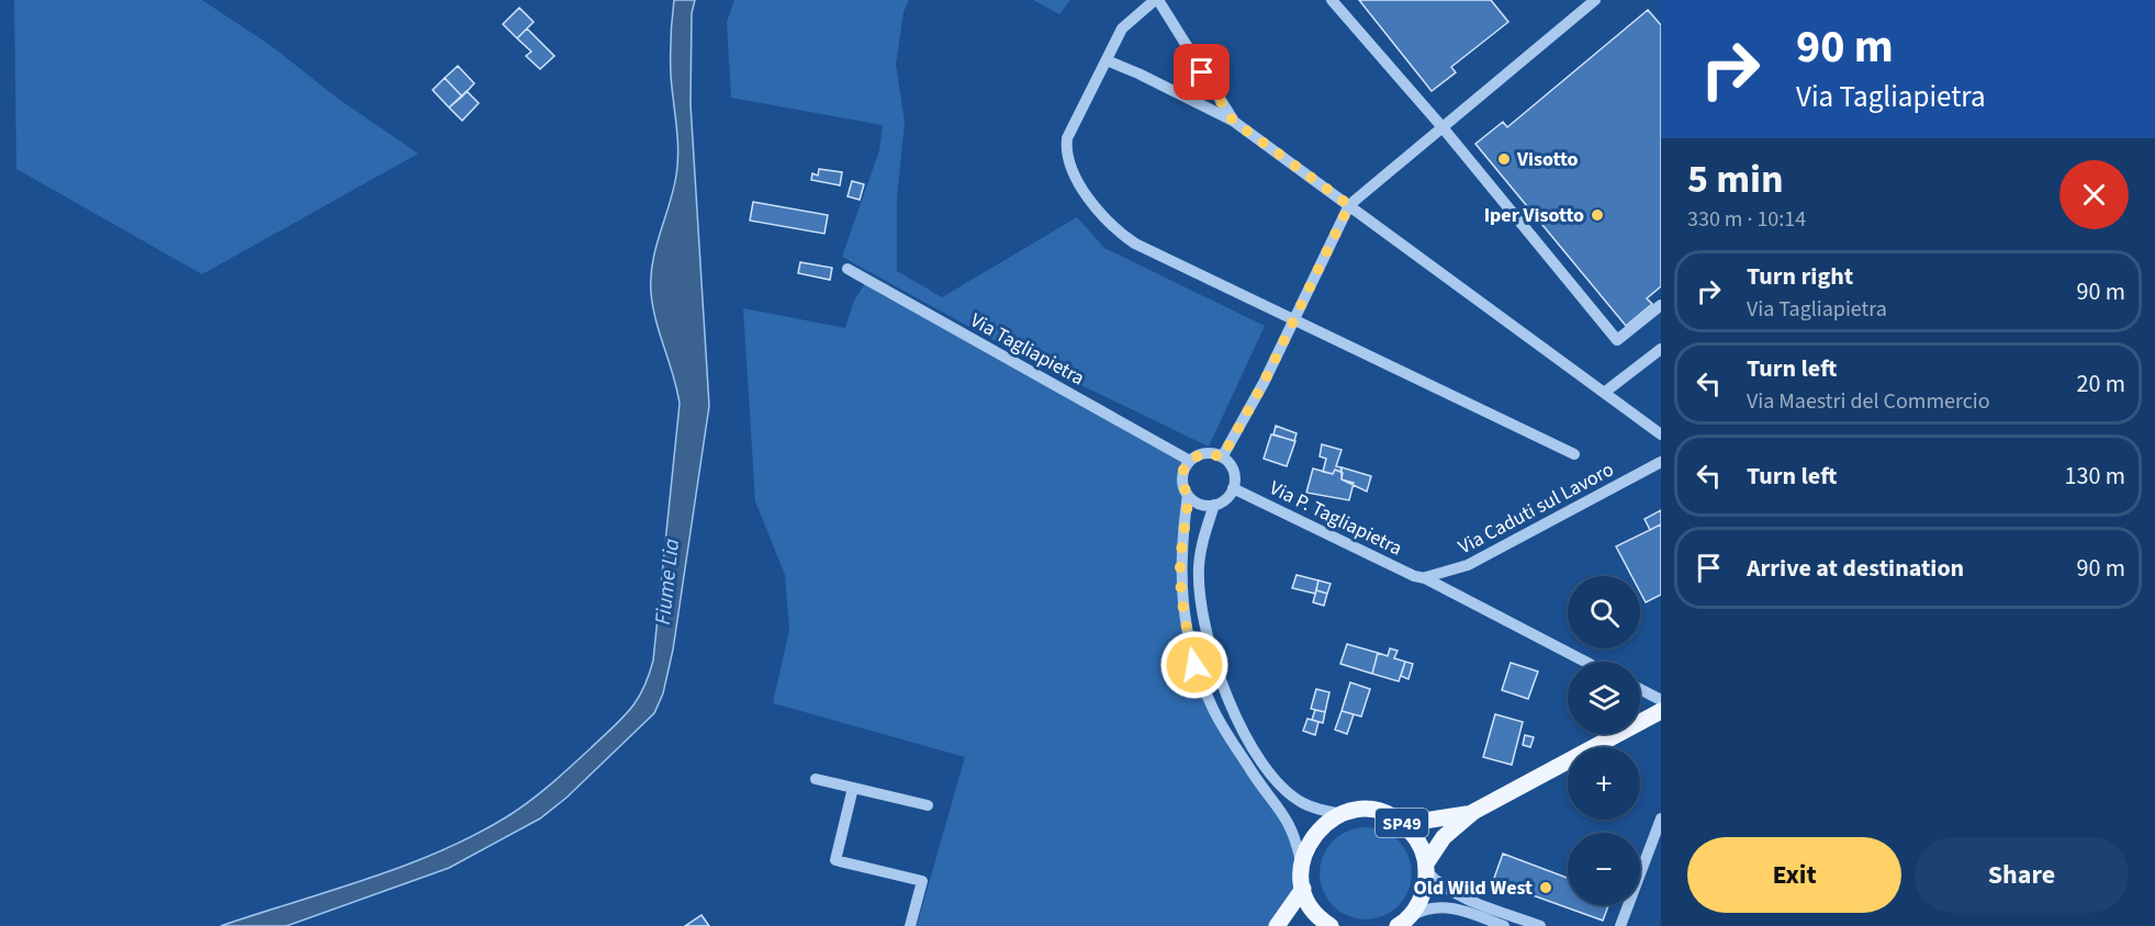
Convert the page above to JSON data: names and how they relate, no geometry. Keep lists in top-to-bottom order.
{
  "streets": {
    "main road": ["SP49"],
    "street": ["Via Tagliapietra", "Via Caduti sul Lavoro", "Via P. Tagliapietra"]
  },
  "crossings": [
    ["Via Tagliapietra", "Via P. Tagliapietra"],
    ["Via Caduti sul Lavoro", "Via P. Tagliapietra"]
  ],
  "water": ["Fiume Lia"],
  "places": ["Visotto", "Iper Visotto", "Old Wild West"],
  "page": {
    "turn": ["90 m", "Via Tagliapietra"],
    "heading": ["5 min", "330 m · 10:14"],
    "list": [
      {
        "name": "Turn right",
        "note": "Via Tagliapietra",
        "value": "90 m"
      },
      {
        "name": "Turn left",
        "note": "Via Maestri del Commercio",
        "value": "20 m"
      },
      {
        "name": "Turn left",
        "value": "130 m"
      },
      {
        "name": "Arrive at destination",
        "value": "90 m"
      }
    ],
    "map_buttons": ["+", "−"],
    "buttons": ["Exit", "Share"]
  }
}
